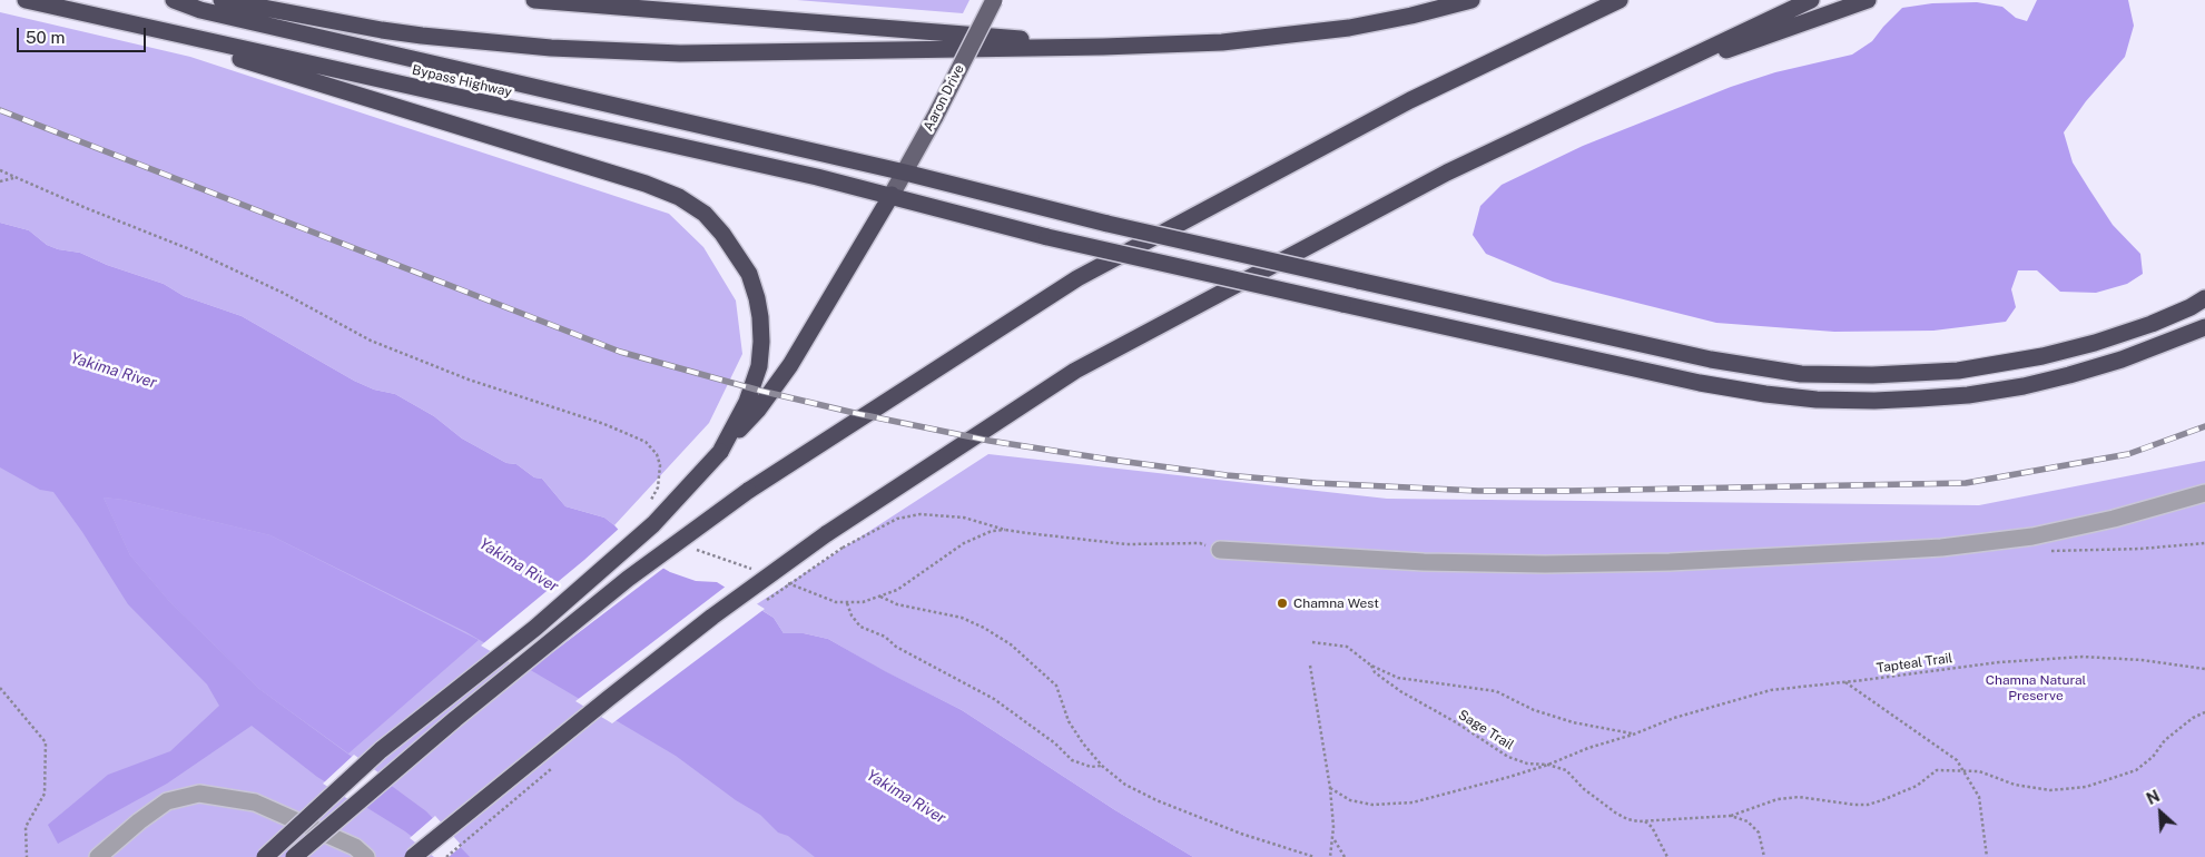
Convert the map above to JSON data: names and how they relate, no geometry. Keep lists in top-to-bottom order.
{
  "streets": {
    "highway": ["Bypass Highway"],
    "main road": ["Aaron Drive"],
    "path": ["Tapteal Trail", "Sage Trail"]
  },
  "crossings": [
    ["Bypass Highway", "Aaron Drive"],
    ["Tapteal Trail", "Sage Trail"]
  ],
  "water": ["Yakima River"],
  "parks": ["Chamna Natural Preserve"],
  "places": ["Chamna West"],
  "scale_bar": "50 m",
  "north": "top left"
}
